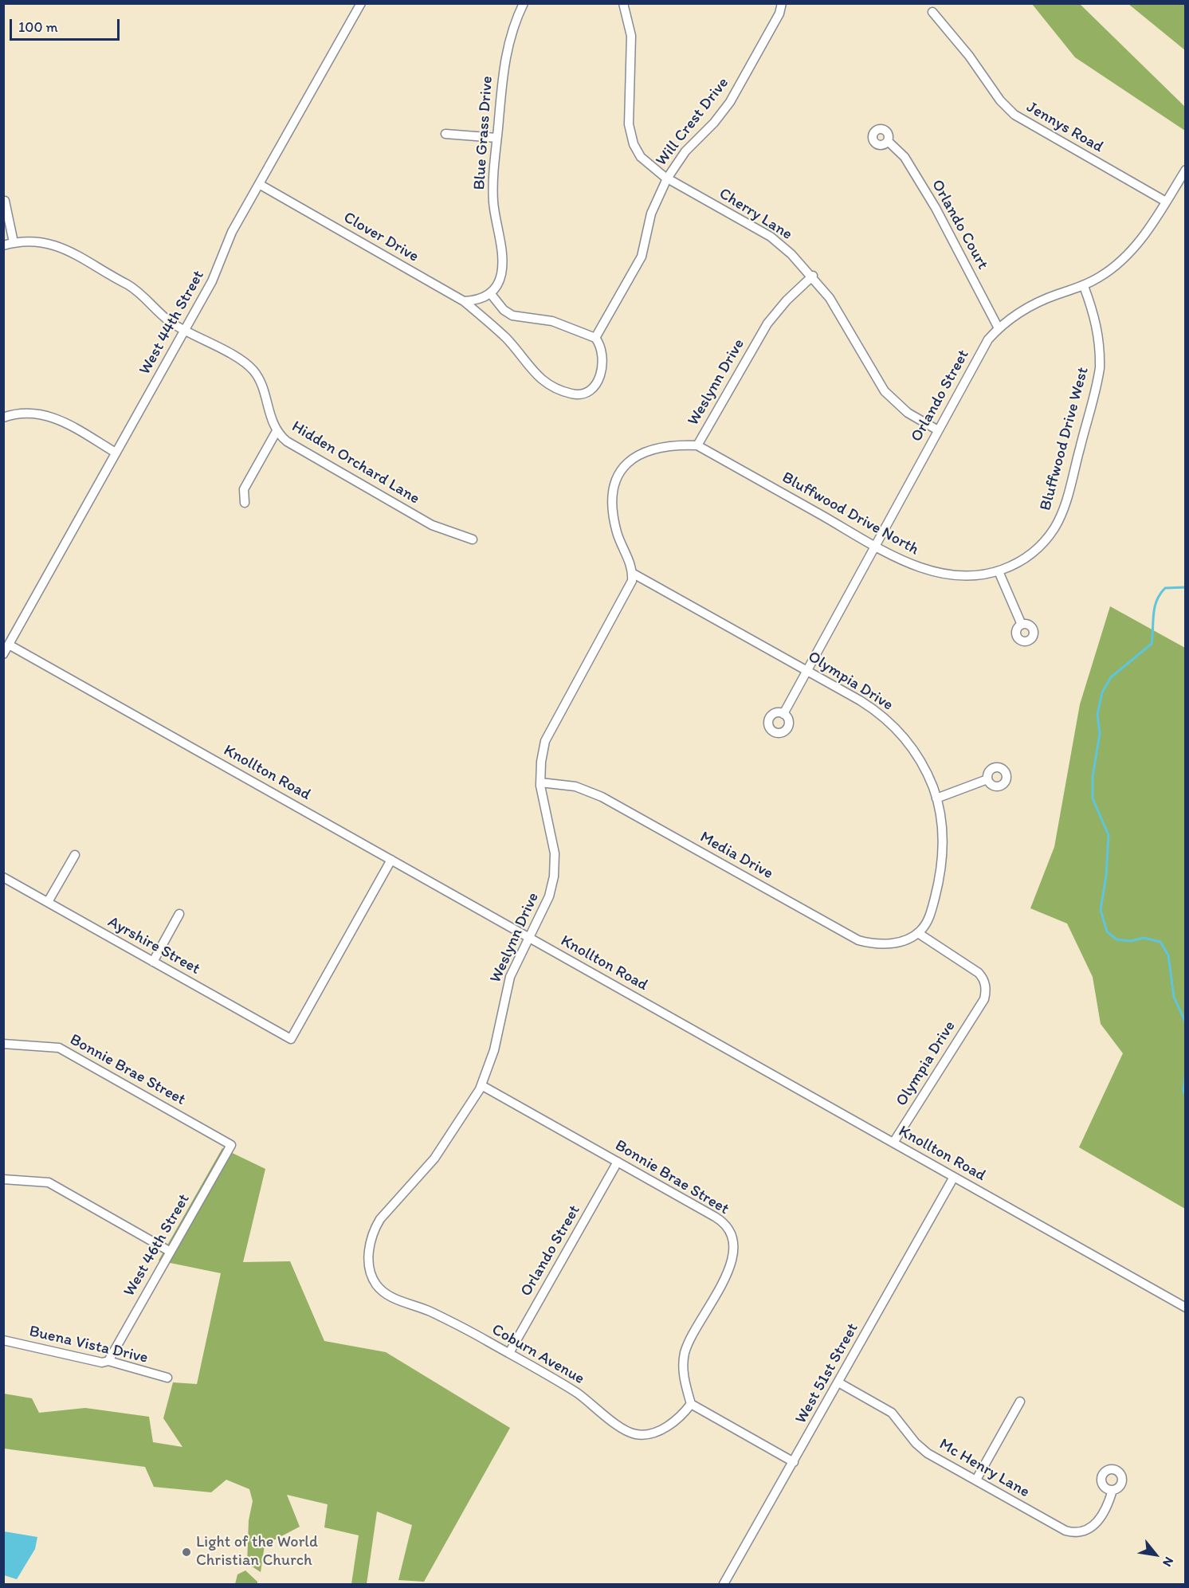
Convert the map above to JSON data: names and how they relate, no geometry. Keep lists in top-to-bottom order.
{
  "streets": {
    "street": [
      "Will Crest Drive",
      "Jennys Road",
      "Blue Grass Drive",
      "Cherry Lane",
      "Orlando Court",
      "Clover Drive",
      "West 44th Street",
      "Weslynn Drive",
      "Orlando Street",
      "Bluffwood Drive West",
      "Hidden Orchard Lane",
      "Bluffwood Drive North",
      "Olympia Drive",
      "Knollton Road",
      "Media Drive",
      "Ayrshire Street",
      "Bonnie Brae Street",
      "West 46th Street",
      "Buena Vista Drive",
      "Coburn Avenue",
      "West 51st Street",
      "Mc Henry Lane"
    ]
  },
  "crossings": [
    ["Will Crest Drive", "Cherry Lane"],
    ["Will Crest Drive", "Clover Drive"],
    ["Jennys Road", "Orlando Street"],
    ["Cherry Lane", "Weslynn Drive"],
    ["Cherry Lane", "Orlando Street"],
    ["Orlando Court", "Orlando Street"],
    ["Clover Drive", "West 44th Street"],
    ["West 44th Street", "Hidden Orchard Lane"],
    ["West 44th Street", "Knollton Road"],
    ["Weslynn Drive", "Bluffwood Drive North"],
    ["Weslynn Drive", "Olympia Drive"],
    ["Weslynn Drive", "Knollton Road"],
    ["Weslynn Drive", "Media Drive"],
    ["Weslynn Drive", "Bonnie Brae Street"],
    ["Weslynn Drive", "Coburn Avenue"],
    ["Orlando Street", "Bluffwood Drive West"],
    ["Orlando Street", "Bluffwood Drive North"],
    ["Orlando Street", "Olympia Drive"],
    ["Orlando Street", "Bonnie Brae Street"],
    ["Orlando Street", "Coburn Avenue"],
    ["Bluffwood Drive West", "Bluffwood Drive North"],
    ["Olympia Drive", "Knollton Road"],
    ["Olympia Drive", "Media Drive"],
    ["Knollton Road", "Ayrshire Street"],
    ["Knollton Road", "West 51st Street"],
    ["Bonnie Brae Street", "West 46th Street"],
    ["Bonnie Brae Street", "Coburn Avenue"],
    ["West 46th Street", "Buena Vista Drive"],
    ["West 51st Street", "Mc Henry Lane"]
  ],
  "places": ["Light of the World Christian Church"],
  "scale_bar": "100 m",
  "north": "bottom right"
}
